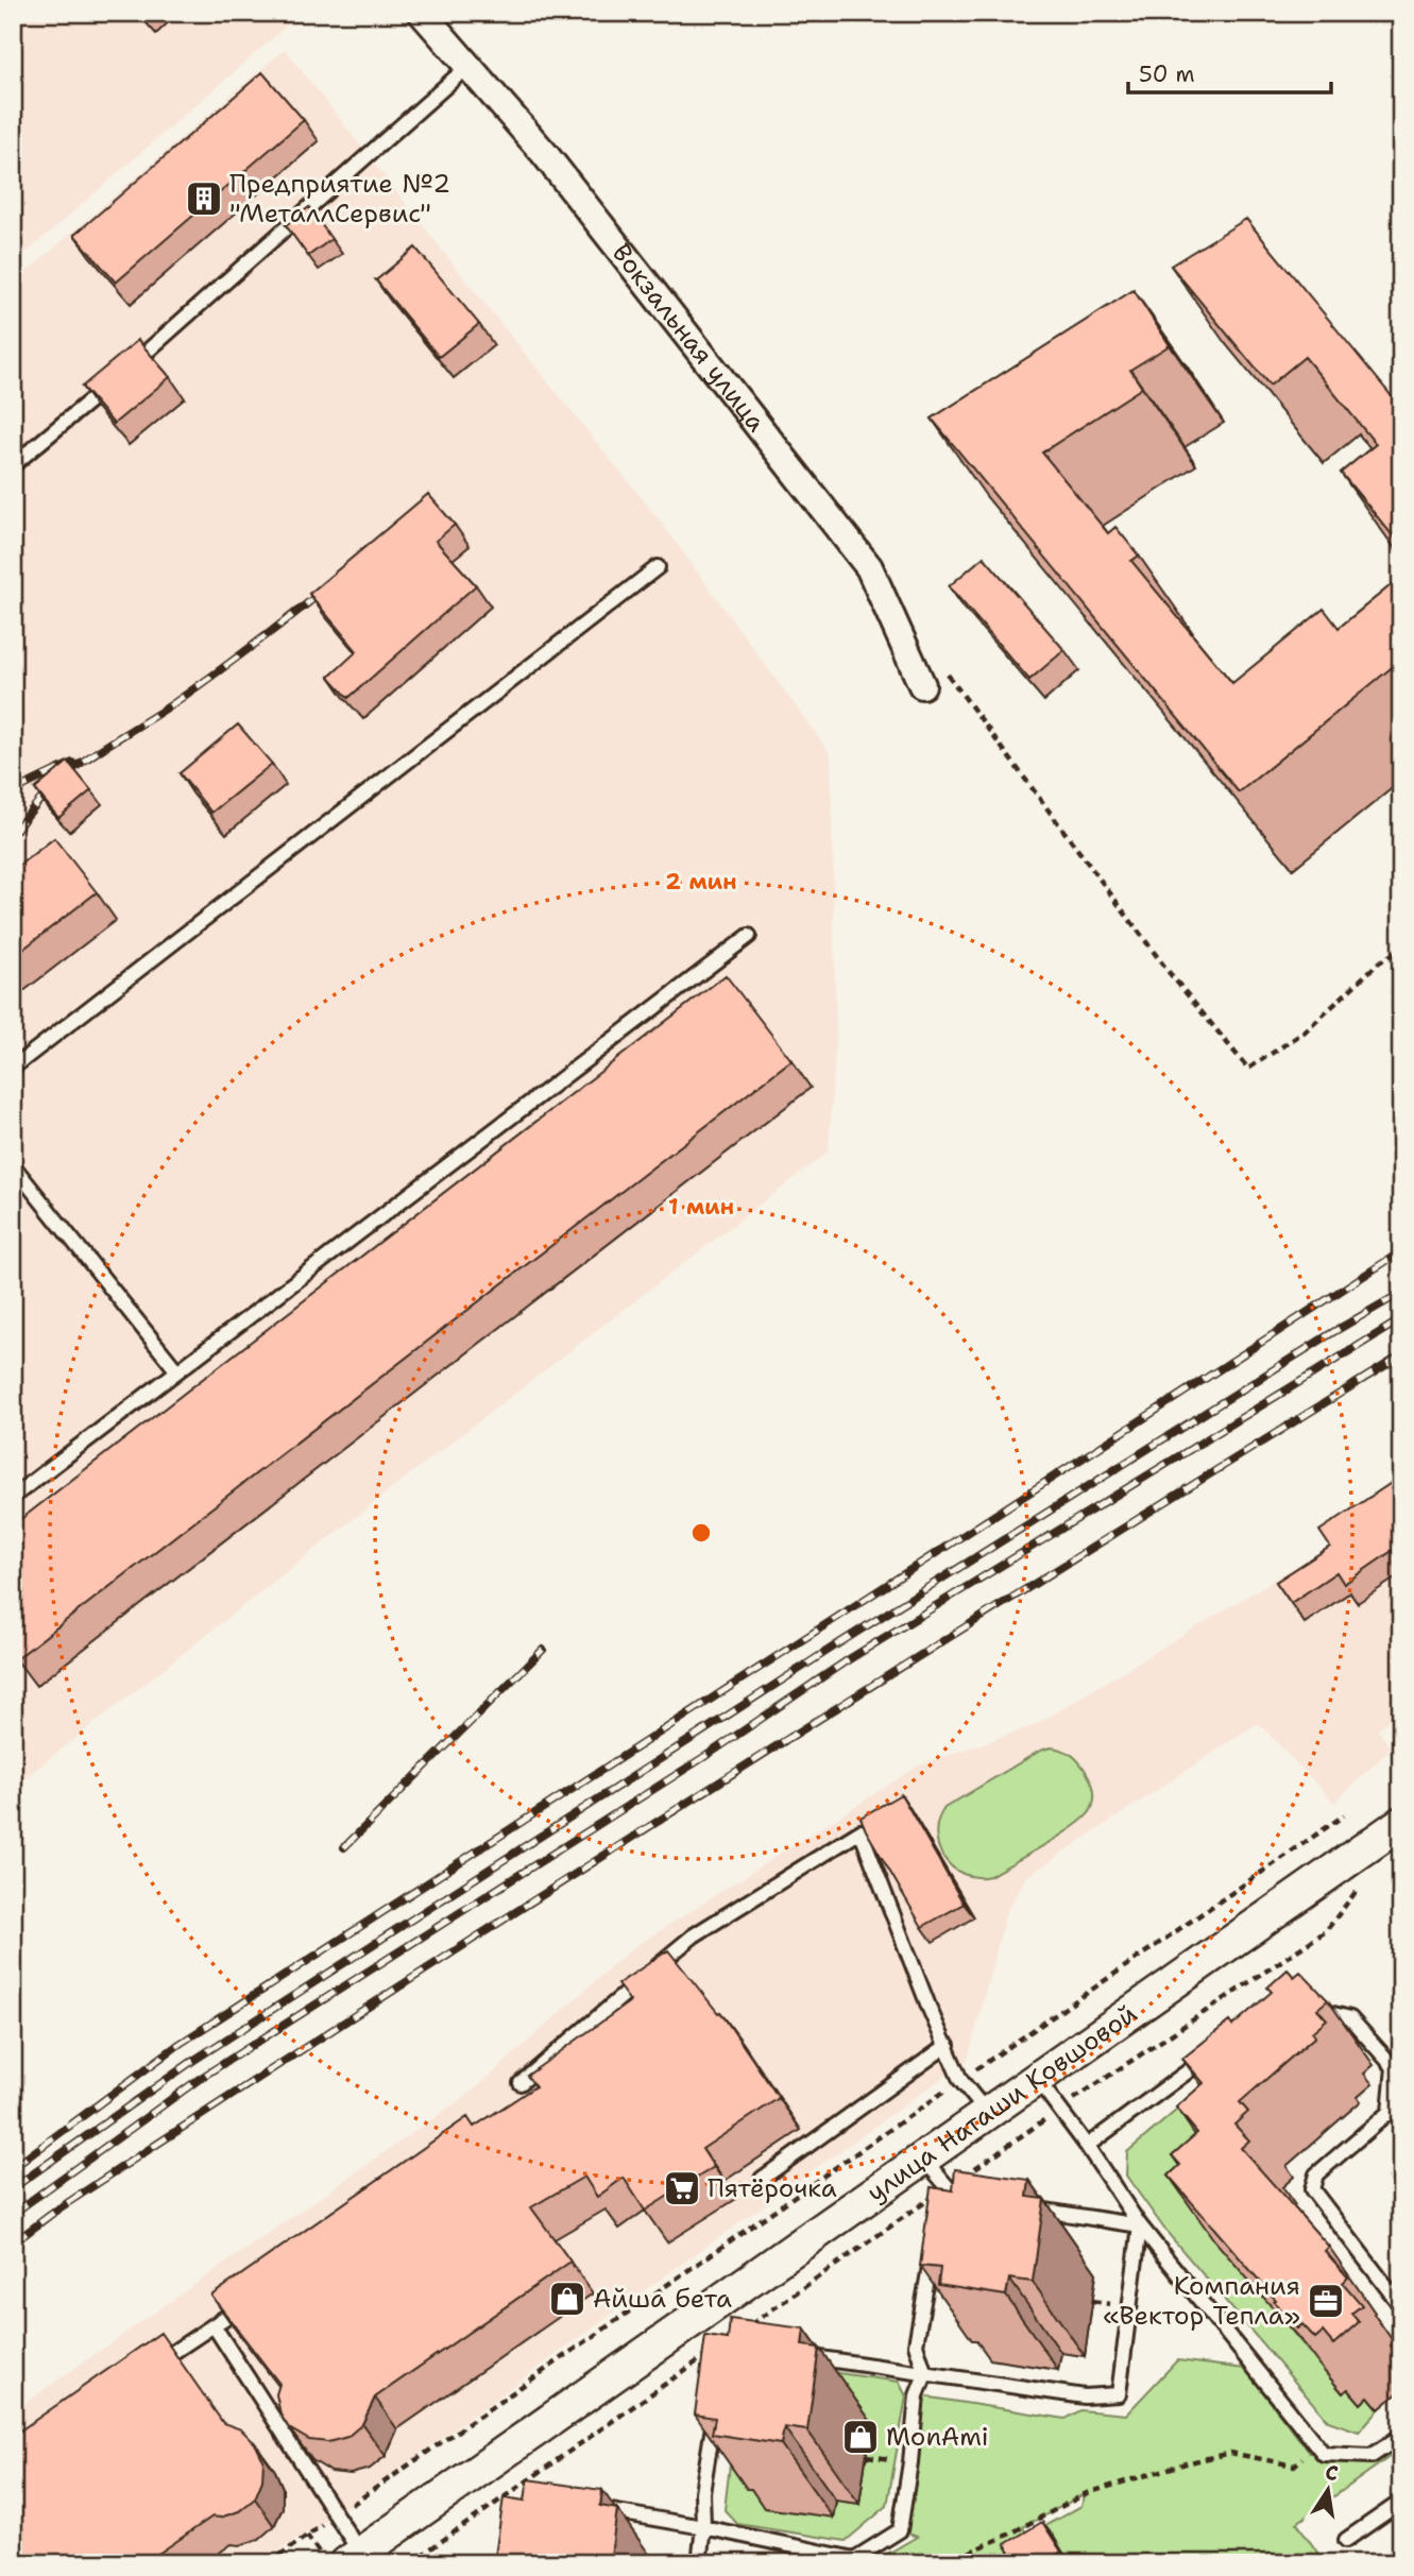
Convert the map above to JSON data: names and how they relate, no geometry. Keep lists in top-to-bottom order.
{
  "streets": {
    "street": ["Вокзальная улица", "улица Наташи Ковшовой"]
  },
  "places": {
    "building": ["Предприятие №2 \"МеталлСервис\""],
    "supermarket": ["Пятёрочка"],
    "shop": ["Айша бета", "MonAmi"],
    "office": ["Компания «Вектор Тепла»"]
  },
  "scale_bar": "50 m",
  "north": "top",
  "rings": ["2 мин", "1 мин"]
}
